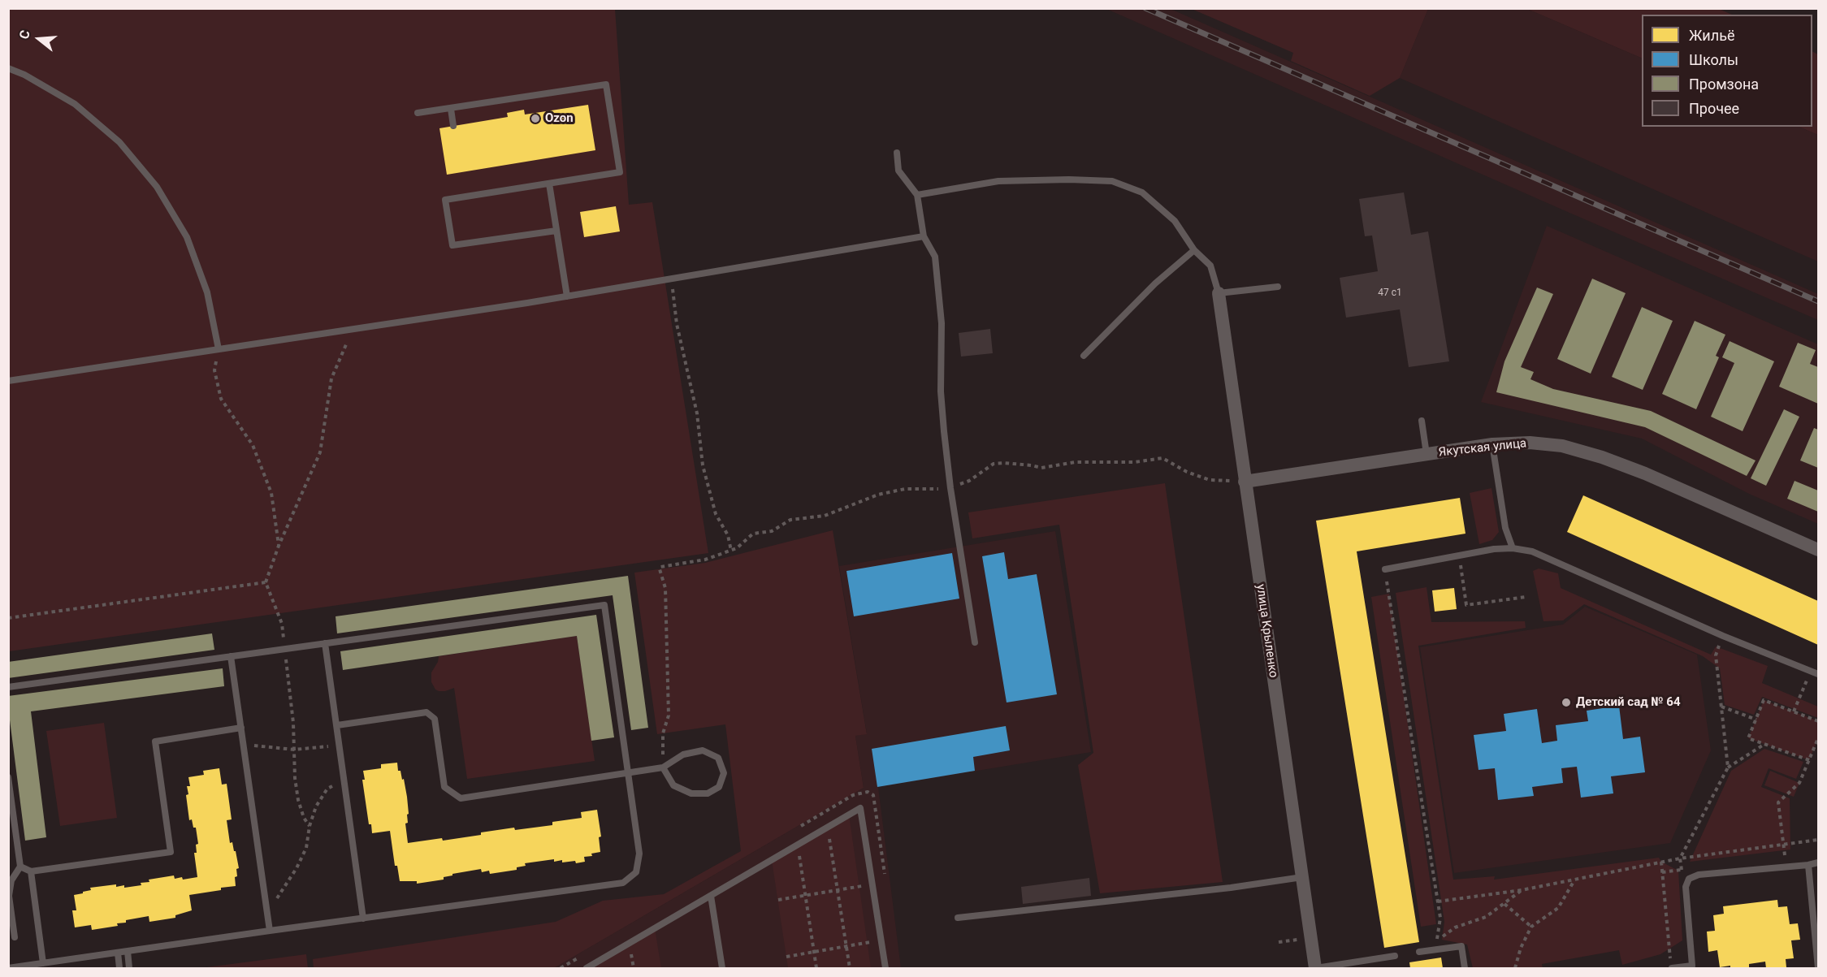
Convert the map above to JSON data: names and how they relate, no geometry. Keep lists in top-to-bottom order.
{
  "streets": {
    "street": ["Якутская улица", "улица Крыленко"]
  },
  "crossings": [
    ["Якутская улица", "улица Крыленко"]
  ],
  "places": ["Ozon", "Детский сад № 64"],
  "house_numbers": ["47 с1"],
  "legend": [
    "Жильё",
    "Школы",
    "Промзона",
    "Прочее"
  ],
  "north": "left"
}
